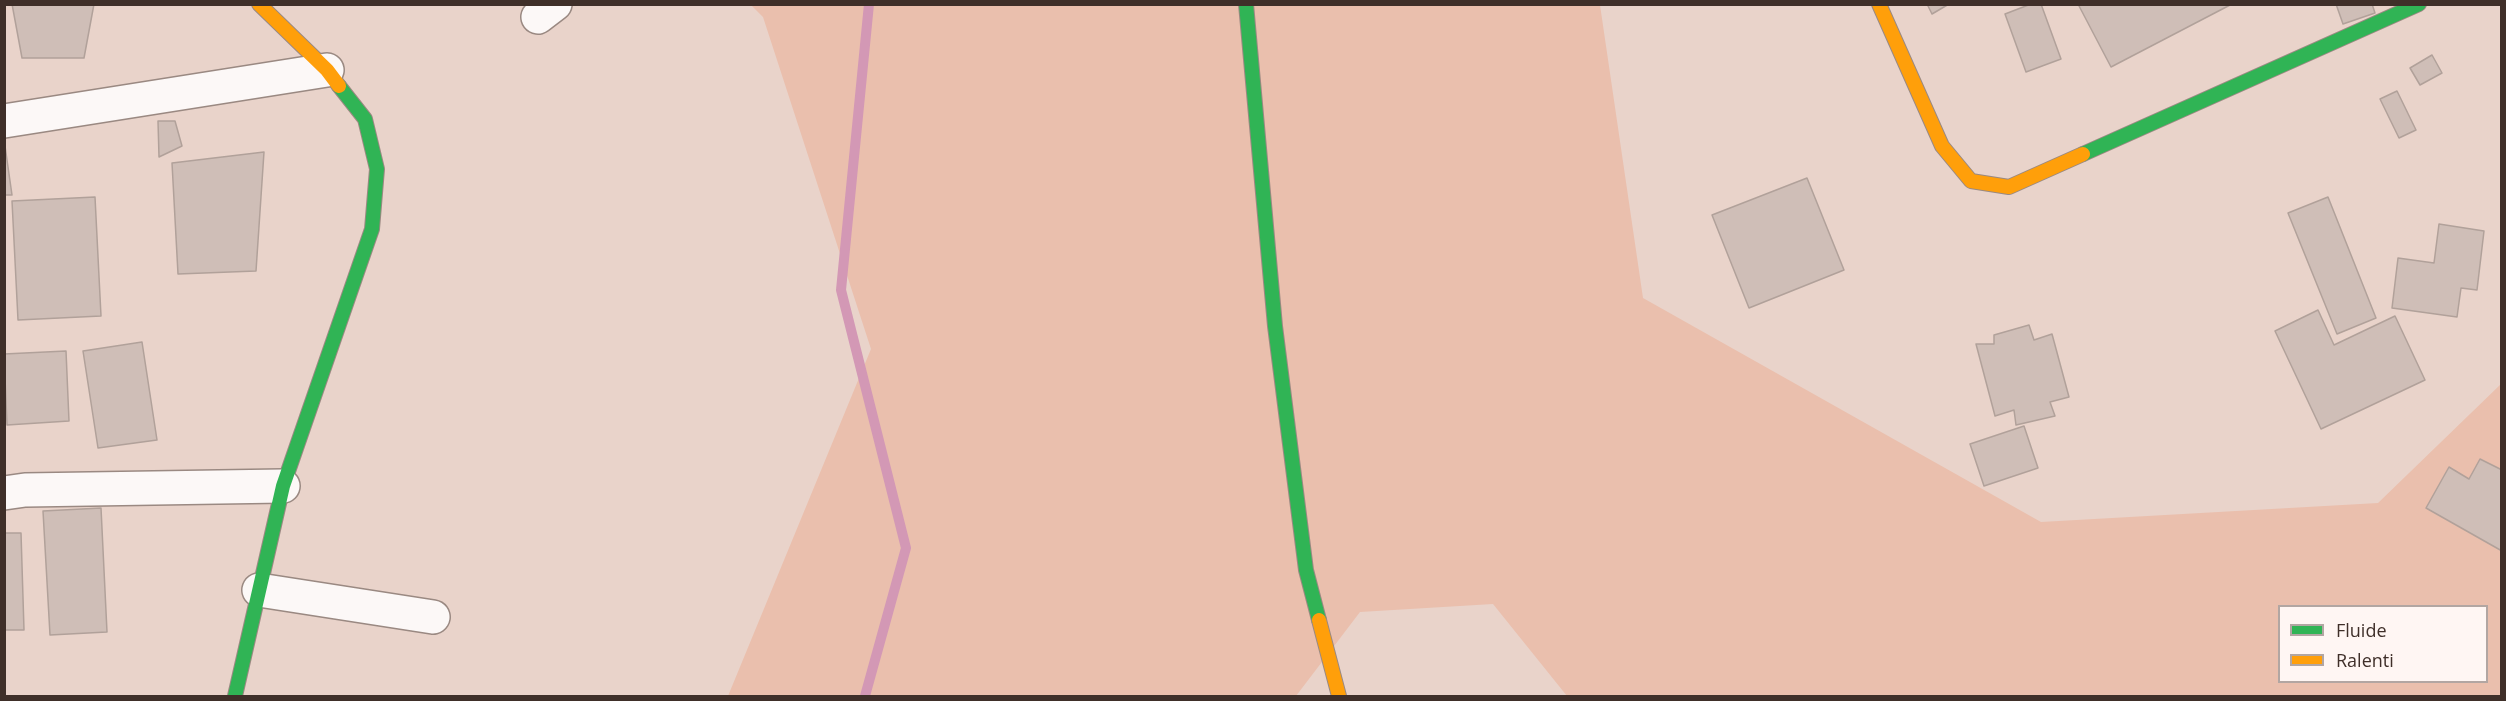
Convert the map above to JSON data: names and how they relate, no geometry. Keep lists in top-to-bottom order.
{
  "legend": ["Fluide", "Ralenti"]
}
